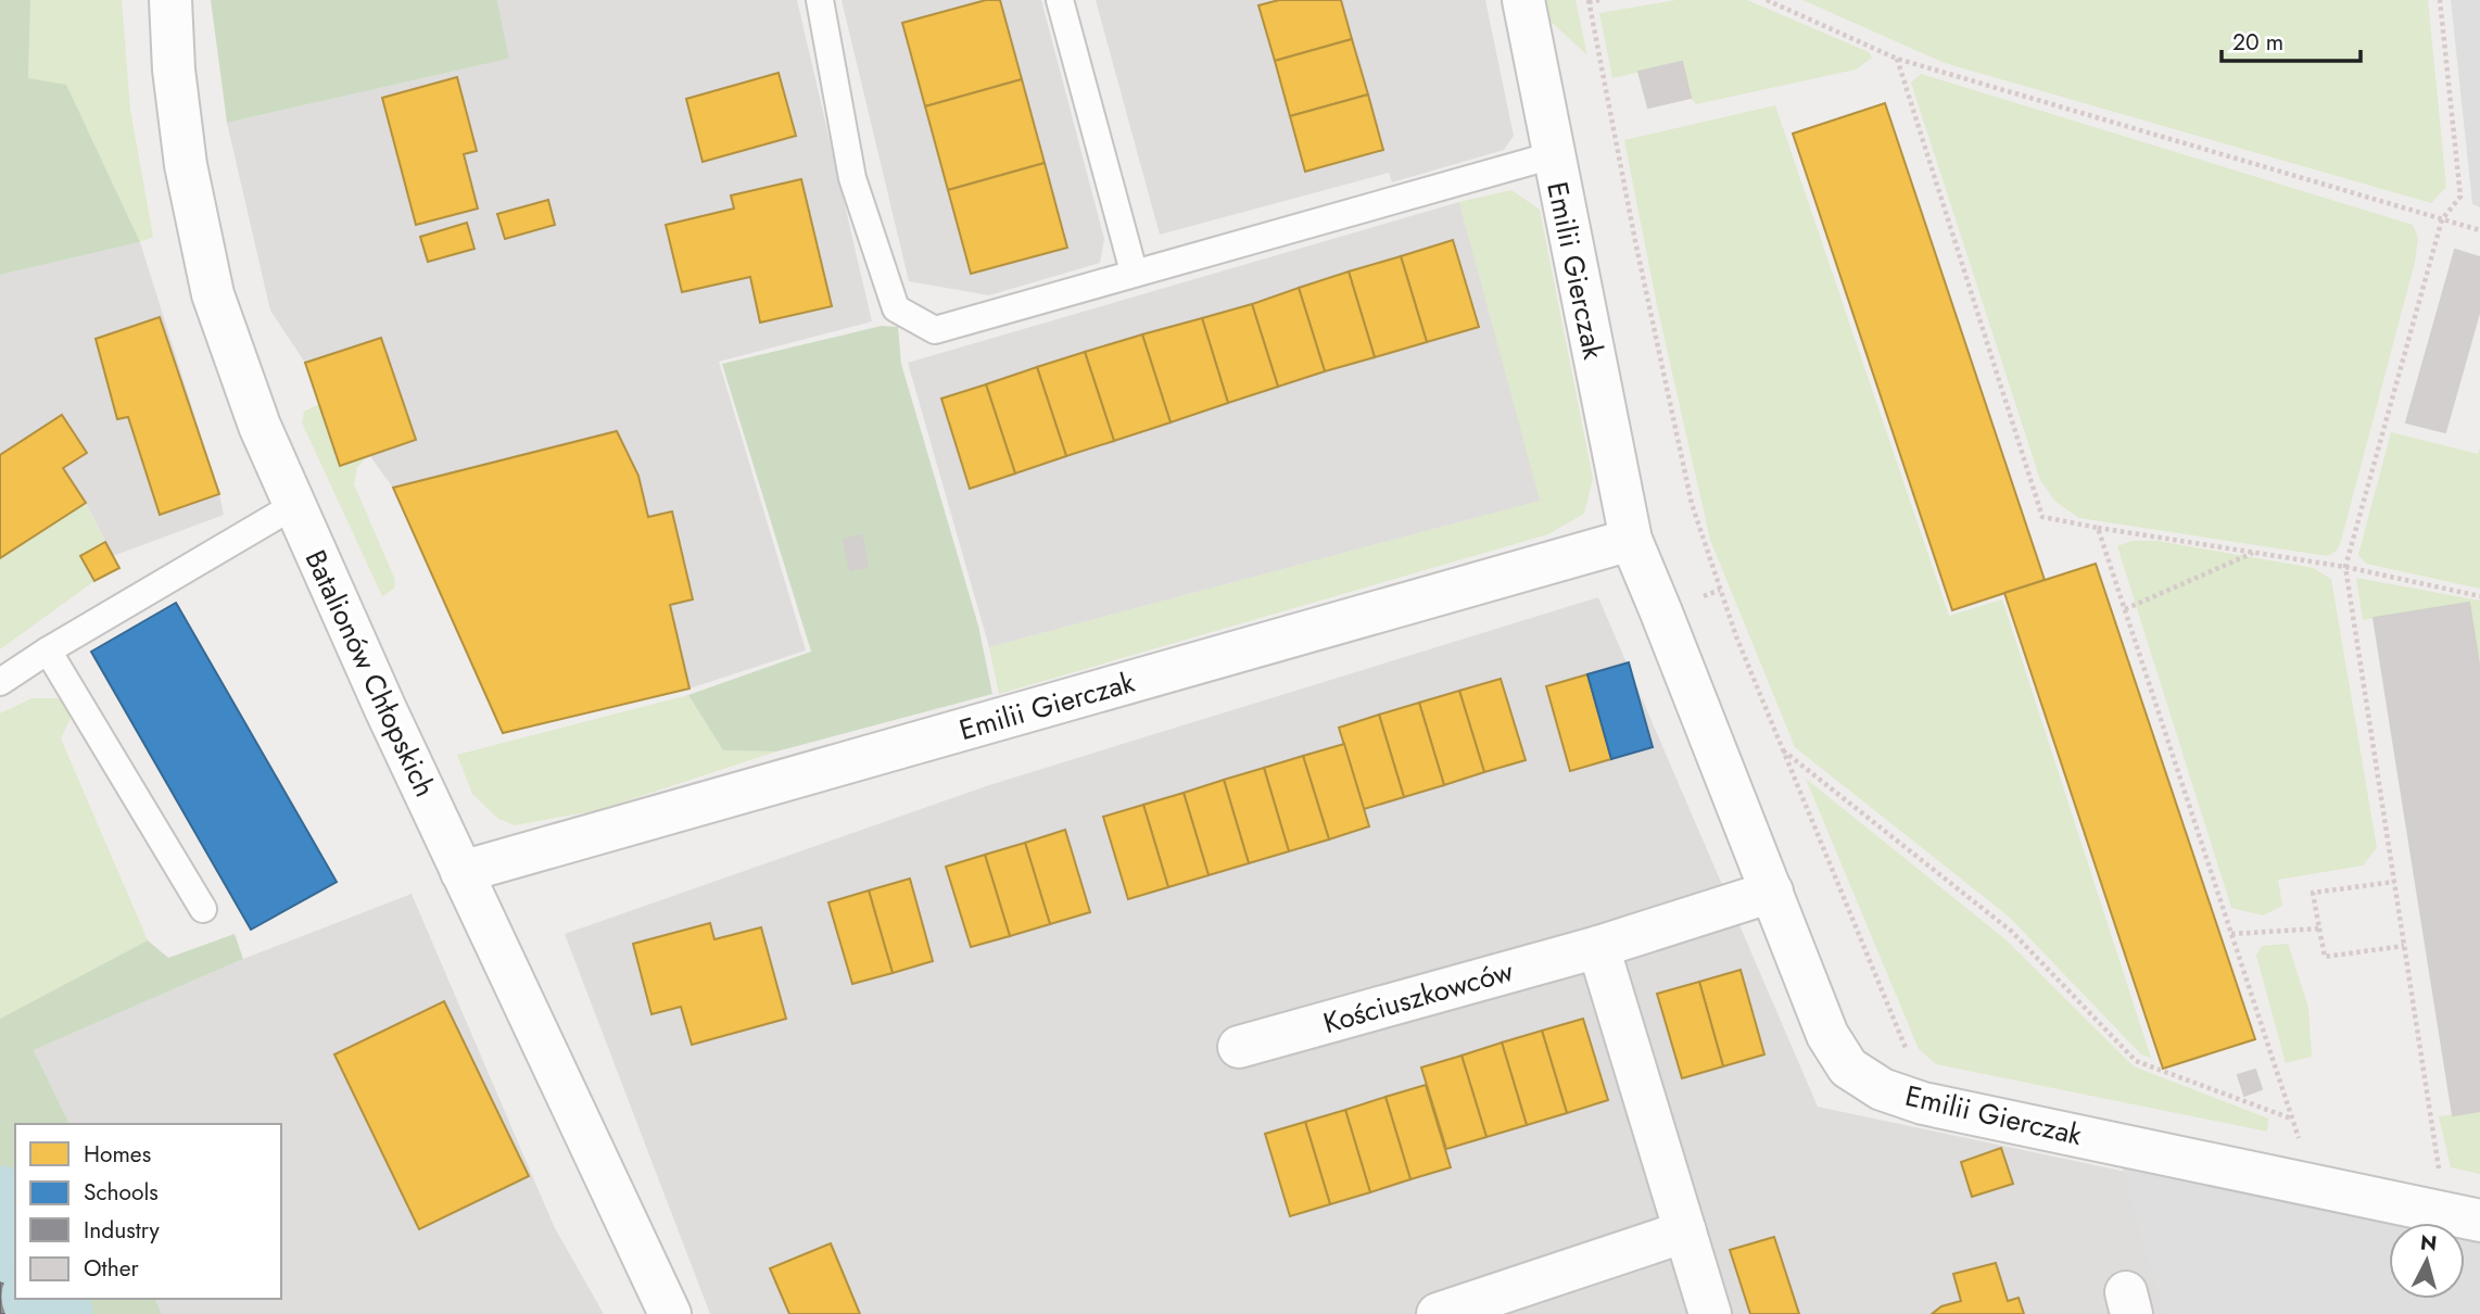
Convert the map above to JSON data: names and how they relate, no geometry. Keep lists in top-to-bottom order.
{
  "streets": {
    "street": ["Emilii Gierczak", "Batalionów Chłopskich", "Kościuszkowców"]
  },
  "crossings": [
    ["Emilii Gierczak", "Batalionów Chłopskich"],
    ["Emilii Gierczak", "Kościuszkowców"]
  ],
  "legend": [
    "Homes",
    "Schools",
    "Industry",
    "Other"
  ],
  "scale_bar": "20 m",
  "north": "top"
}
